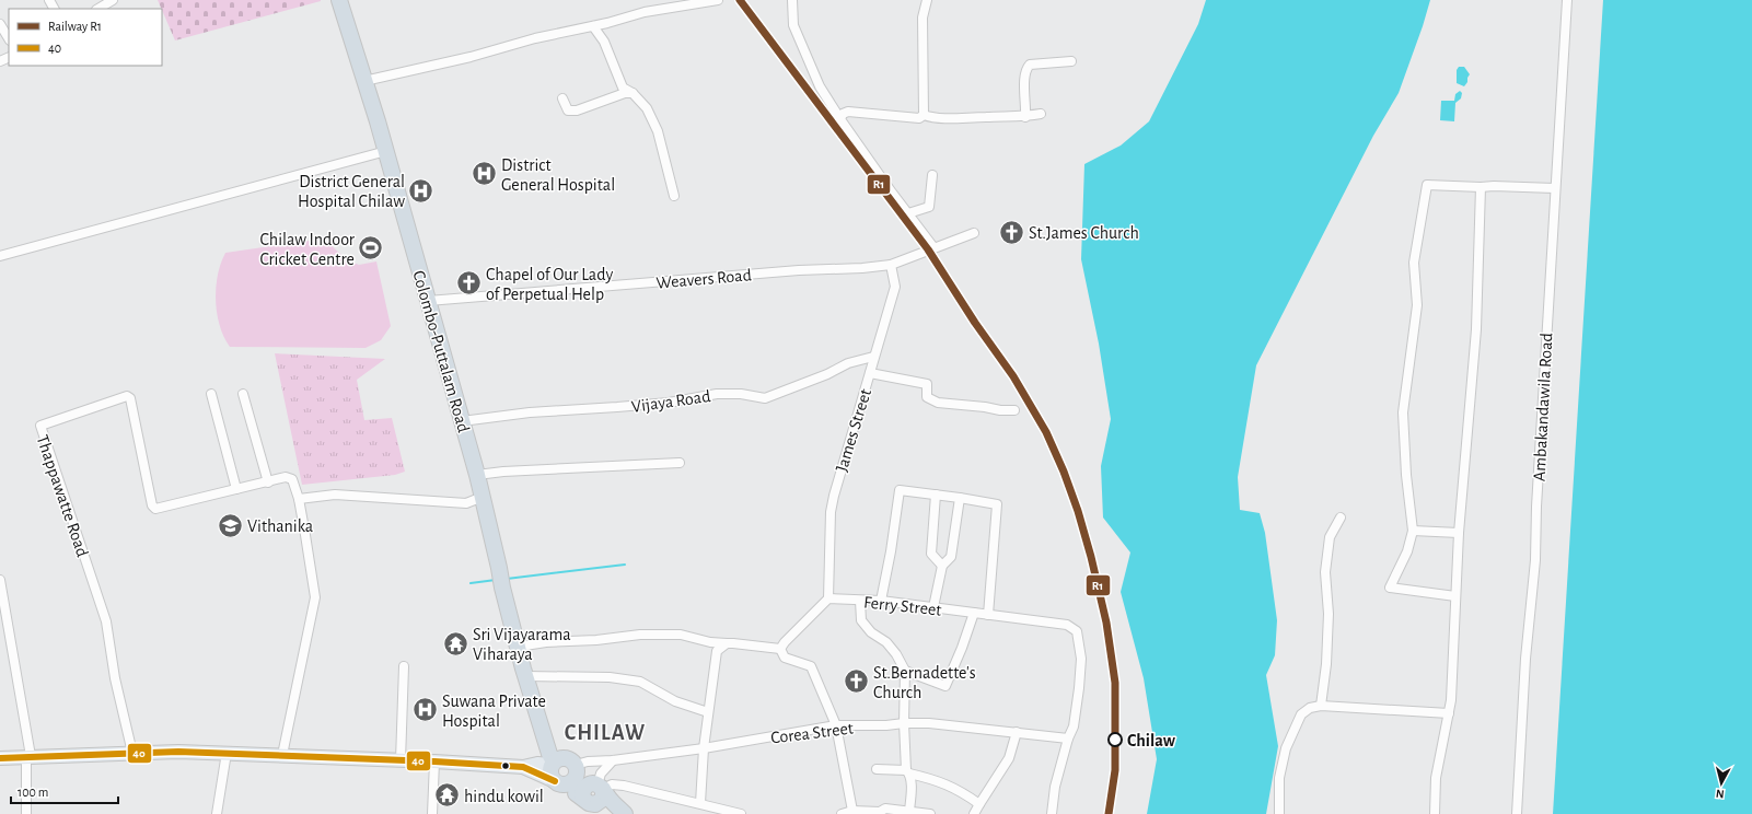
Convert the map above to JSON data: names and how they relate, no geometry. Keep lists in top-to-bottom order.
{
  "streets": {
    "highway": ["Colombo-Puttalam Road"],
    "street": [
      "Weavers Road",
      "Vijaya Road",
      "Ambakandawila Road",
      "James Street",
      "Thappawatte Road",
      "Ferry Street",
      "Corea Street"
    ]
  },
  "crossings": [
    ["Weavers Road", "Colombo-Puttalam Road"],
    ["Weavers Road", "James Street"],
    ["Colombo-Puttalam Road", "Vijaya Road"],
    ["Colombo-Puttalam Road", "Corea Street"],
    ["Vijaya Road", "James Street"],
    ["James Street", "Ferry Street"],
    ["Ferry Street", "Corea Street"]
  ],
  "districts": ["CHILAW"],
  "places": {
    "hospital": ["District General Hospital", "District General Hospital Chilaw", "Suwana Private Hospital"],
    "church": ["St.James Church", "Chapel of Our Lady of Perpetual Help", "St.Bernadette's Church"],
    "sports": ["Chilaw Indoor Cricket Centre"],
    "school or university": ["Vithanika"],
    "temple": ["Sri Vijayarama Viharaya", "hindu kowil"],
    "other": ["Chilaw"]
  },
  "lines": ["rail line R1", "transit line 40"],
  "legend": ["Railway R1", "40"],
  "scale_bar": "100 m",
  "north": "bottom"
}
